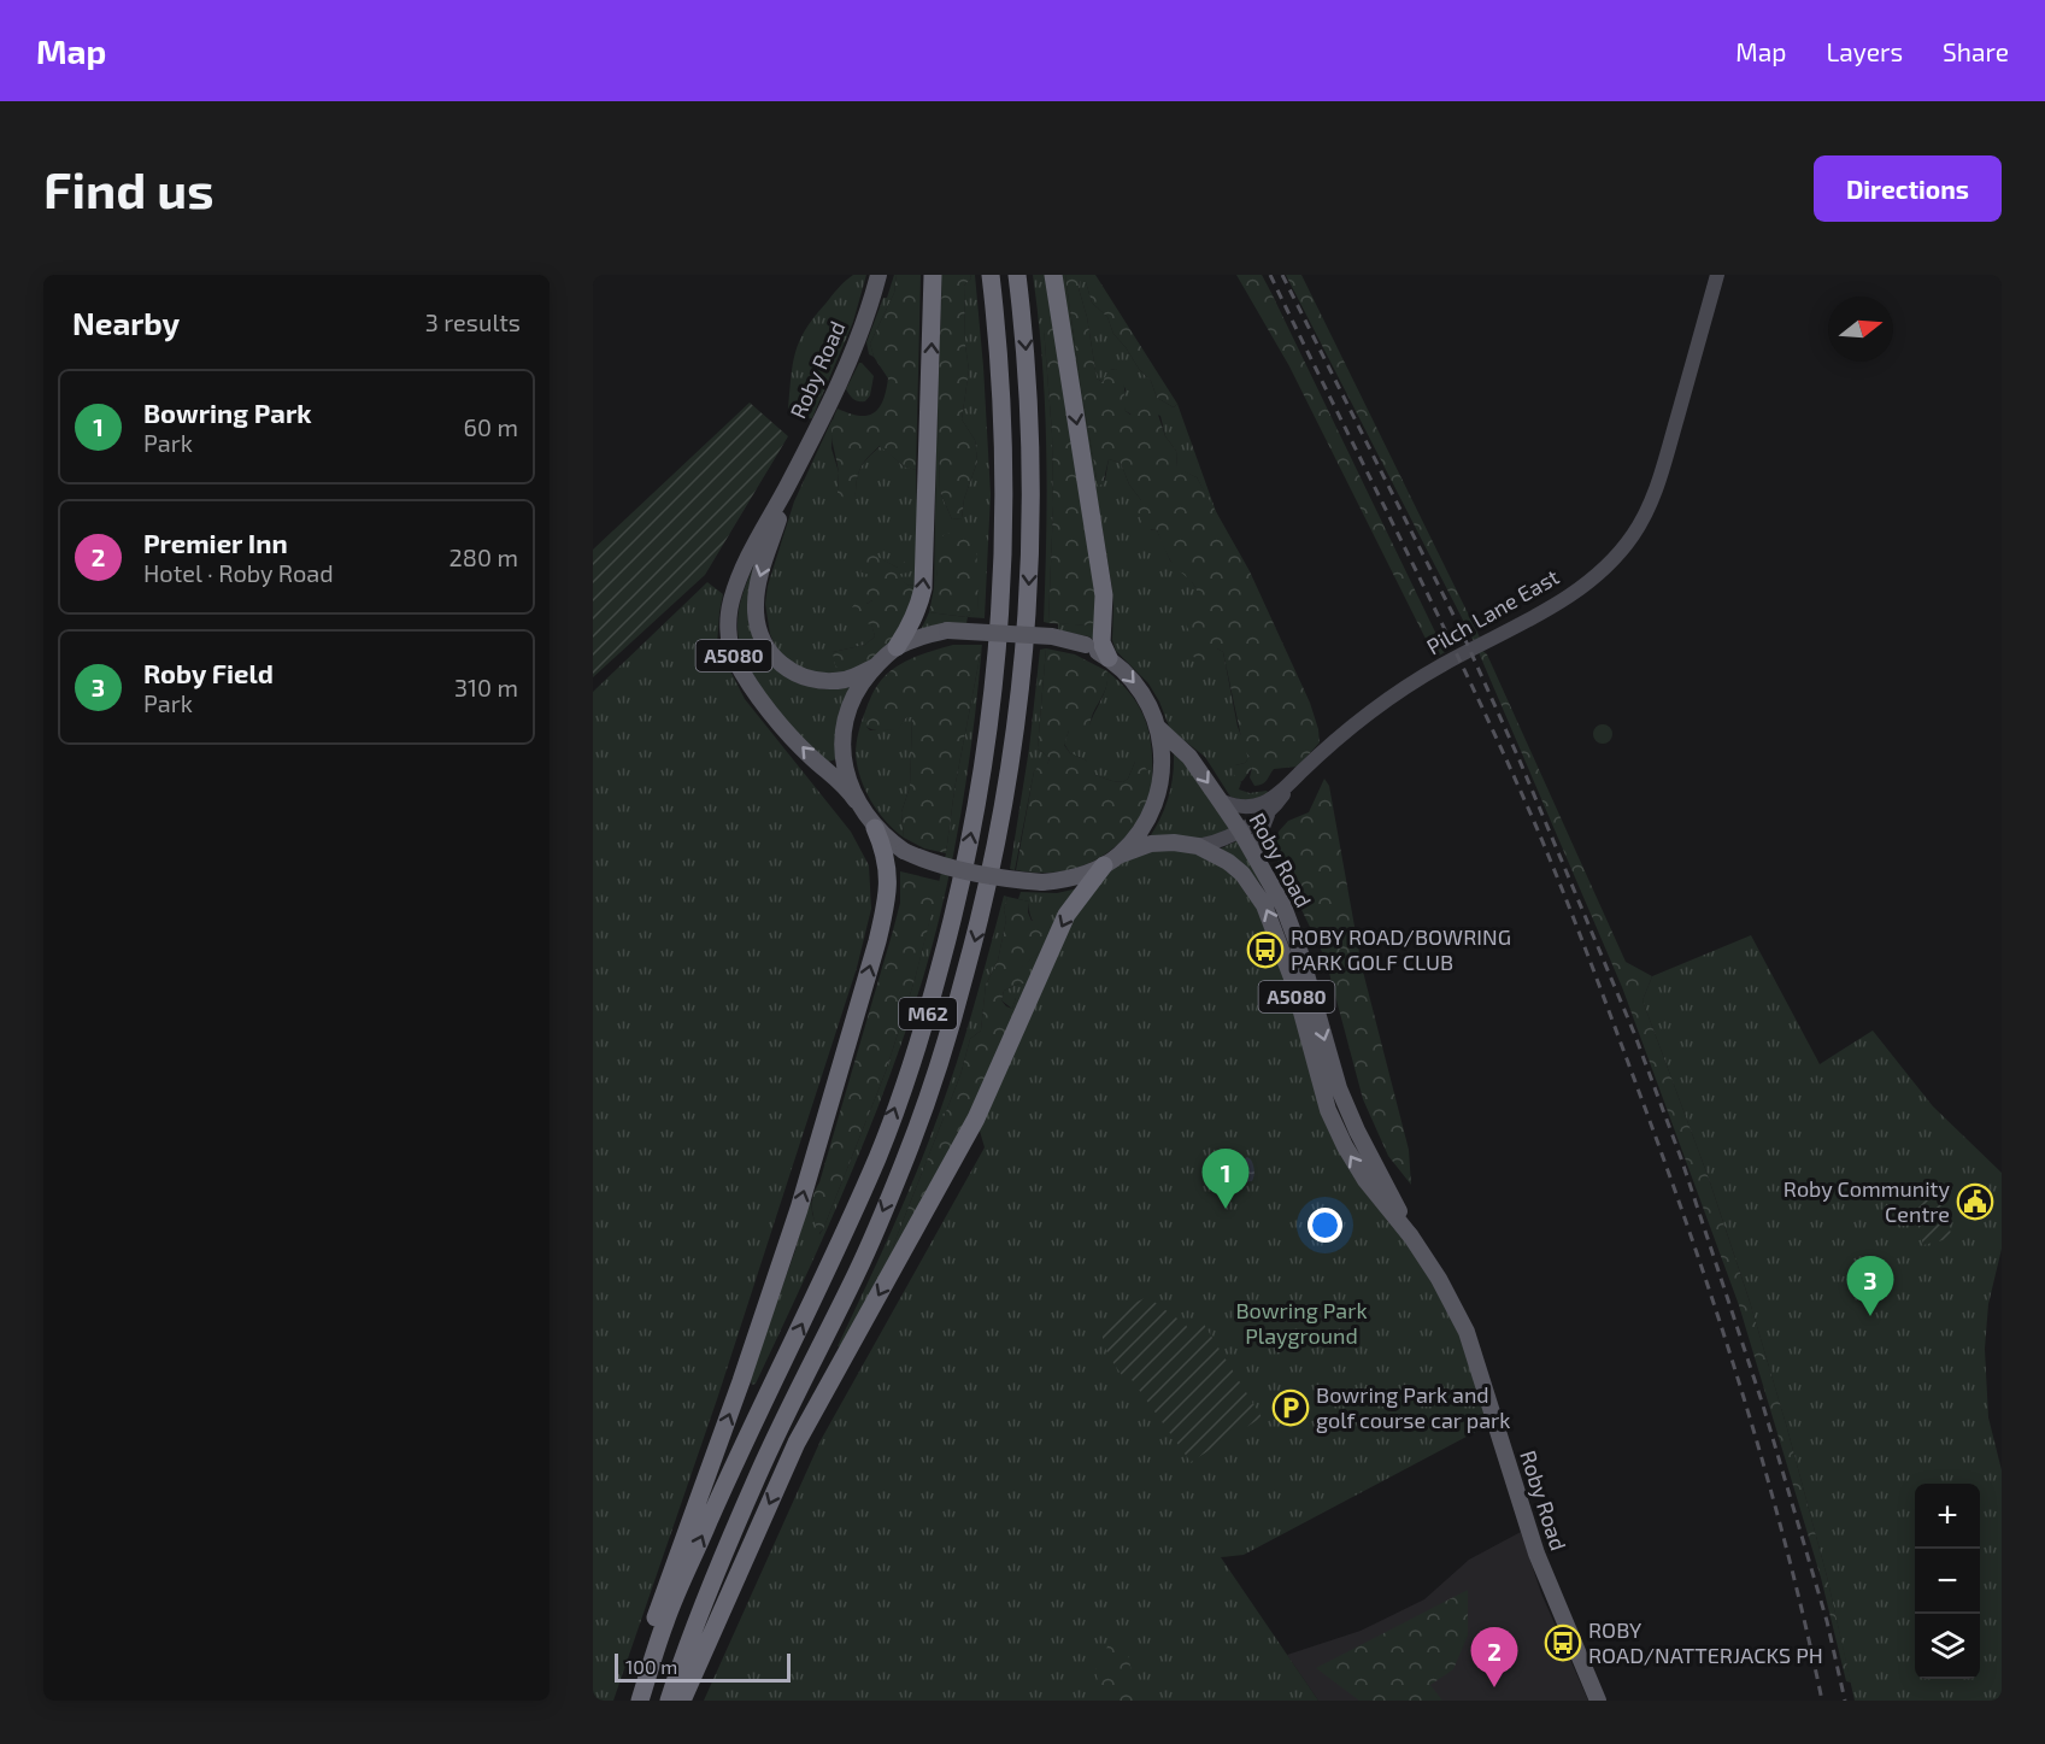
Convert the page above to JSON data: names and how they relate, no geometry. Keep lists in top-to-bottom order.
{
  "streets": {
    "highway": ["M62"],
    "main road": ["Roby Road", "A5080"],
    "street": ["Pilch Lane East"]
  },
  "crossings": [
    ["Roby Road", "Pilch Lane East"],
    ["Roby Road", "A5080"]
  ],
  "parks": ["Bowring Park Playground"],
  "places": {
    "bus stop": ["ROBY ROAD/BOWRING PARK GOLF CLUB", "ROBY ROAD/NATTERJACKS PH"],
    "public building": ["Roby Community Centre"],
    "parking": ["Bowring Park and golf course car park"]
  },
  "scale_bar": "100 m",
  "north": "right",
  "page": {
    "header": "Map",
    "nav": ["Map", "Layers", "Share"],
    "buttons": "Directions",
    "title": "Find us",
    "heading": ["Nearby", "3 results"],
    "list": [
      {
        "mark": "1",
        "name": "Bowring Park",
        "note": "Park",
        "value": "60 m"
      },
      {
        "mark": "2",
        "name": "Premier Inn",
        "note": "Hotel · Roby Road",
        "value": "280 m"
      },
      {
        "mark": "3",
        "name": "Roby Field",
        "note": "Park",
        "value": "310 m"
      }
    ],
    "pins": ["1", "3", "2"],
    "map_buttons": ["+", "−"],
    "scale": "100 m"
  }
}
